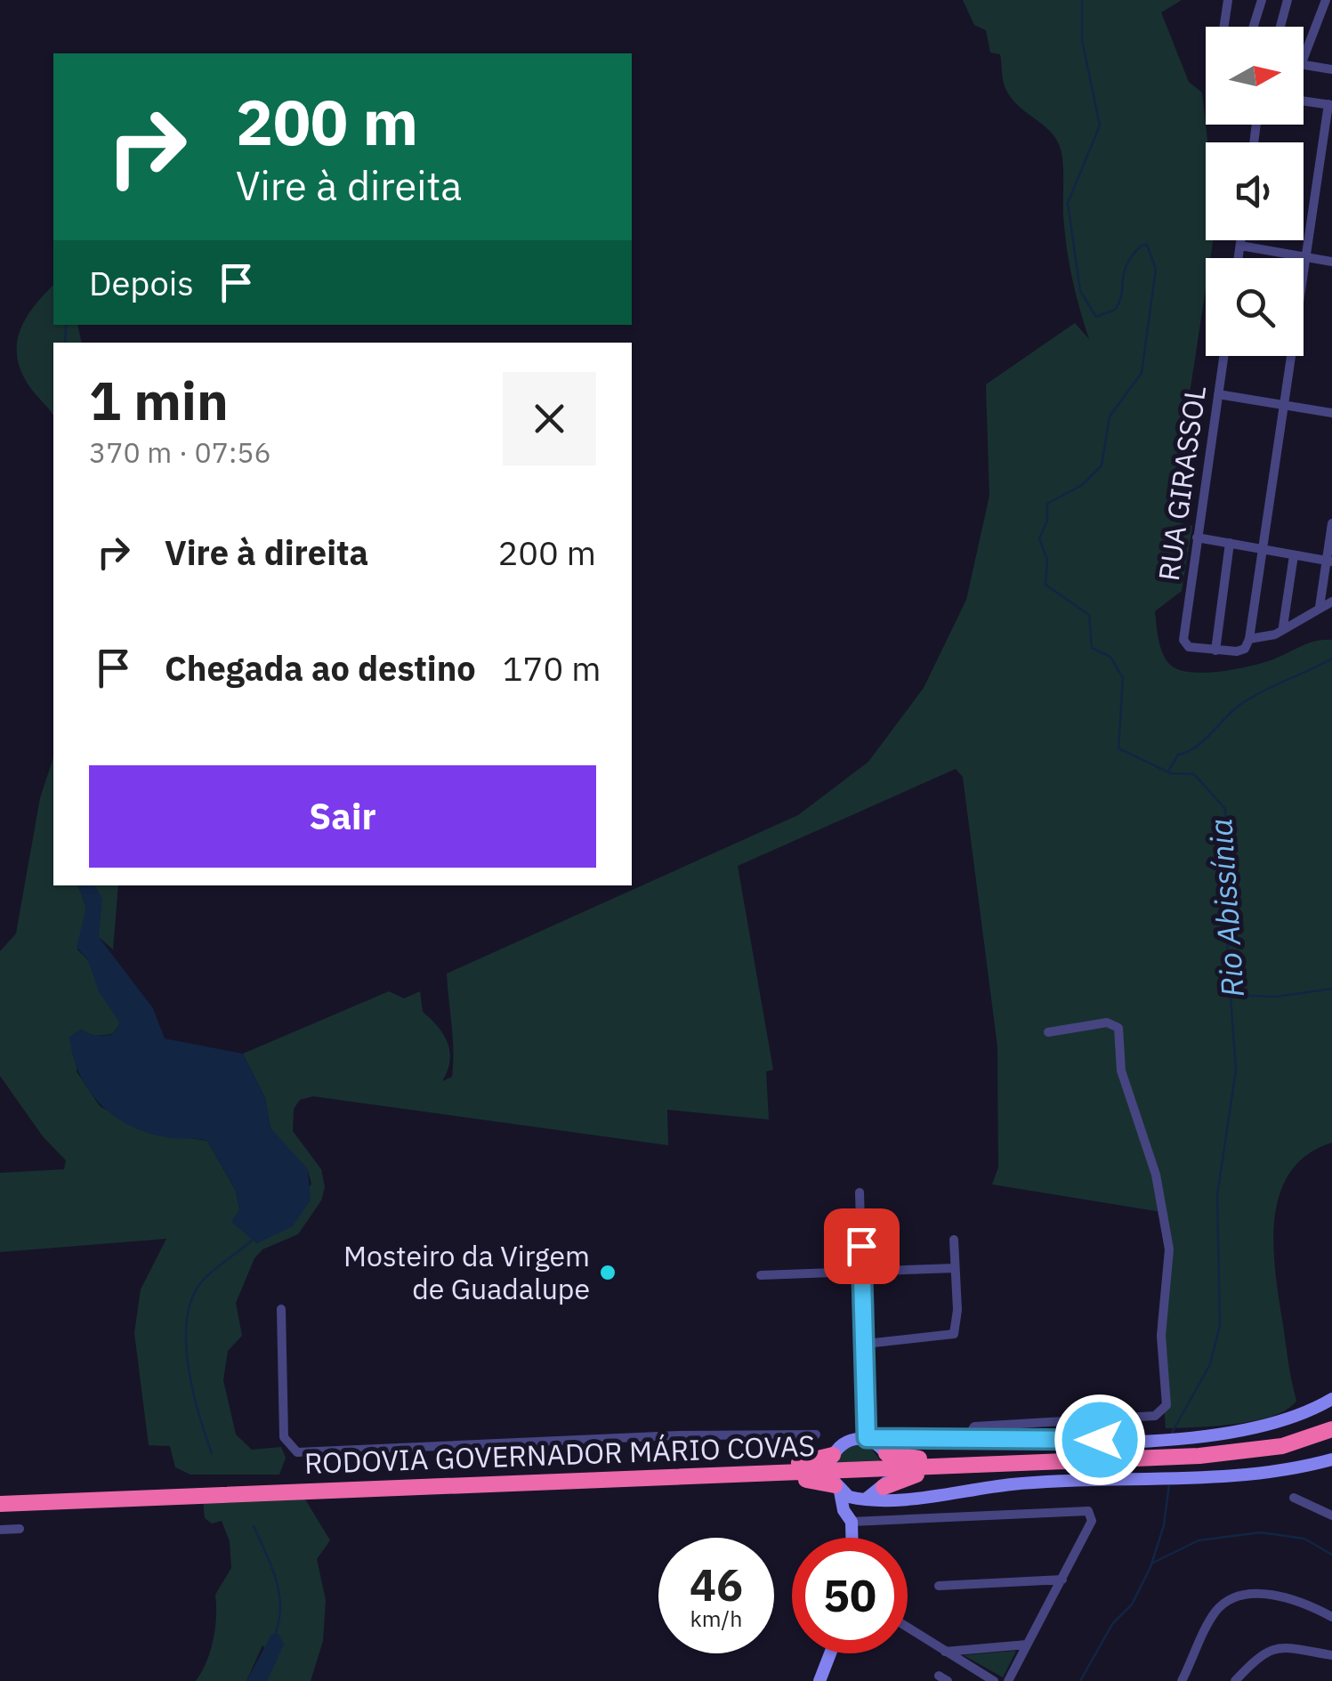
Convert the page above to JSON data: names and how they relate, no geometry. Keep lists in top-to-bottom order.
{
  "streets": {
    "highway": ["RODOVIA GOVERNADOR MÁRIO COVAS"],
    "street": ["RUA GIRASSOL"]
  },
  "water": ["Rio Abissínia"],
  "places": ["Mosteiro da Virgem de Guadalupe"],
  "north": "right",
  "page": {
    "turn": ["200 m", "Vire à direita"],
    "then": "Depois",
    "heading": ["1 min", "370 m · 07:56"],
    "list": [
      {
        "name": "Vire à direita",
        "value": "200 m"
      },
      {
        "name": "Chegada ao destino",
        "value": "170 m"
      }
    ],
    "buttons": "Sair",
    "speed": "46 km/h",
    "limit": "50"
  }
}
